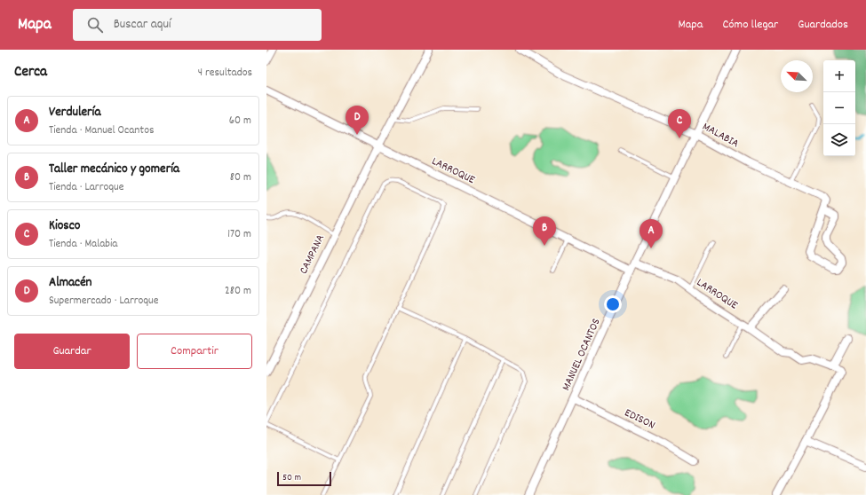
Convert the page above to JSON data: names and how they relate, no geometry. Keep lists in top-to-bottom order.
{
  "streets": {
    "street": [
      "MALABIA",
      "LARROQUE",
      "CAMPANA",
      "MANUEL OCANTOS",
      "EDISON"
    ]
  },
  "crossings": [
    ["MALABIA", "MANUEL OCANTOS"],
    ["LARROQUE", "CAMPANA"],
    ["LARROQUE", "MANUEL OCANTOS"],
    ["MANUEL OCANTOS", "EDISON"]
  ],
  "scale_bar": "50 m",
  "north": "top left",
  "page": {
    "header": "Mapa",
    "search": "Buscar aquí",
    "nav": ["Mapa", "Cómo llegar", "Guardados"],
    "heading": ["Cerca", "4 resultados"],
    "map_buttons": ["+", "−"],
    "list": [
      {
        "mark": "A",
        "name": "Verdulería",
        "note": "Tienda · Manuel Ocantos",
        "value": "60 m"
      },
      {
        "mark": "B",
        "name": "Taller mecánico y gomería",
        "note": "Tienda · Larroque",
        "value": "80 m"
      },
      {
        "mark": "C",
        "name": "Kiosco",
        "note": "Tienda · Malabia",
        "value": "170 m"
      },
      {
        "mark": "D",
        "name": "Almacén",
        "note": "Supermercado · Larroque",
        "value": "280 m"
      }
    ],
    "pins": [
      "D",
      "C",
      "B",
      "A"
    ],
    "buttons": ["Guardar", "Compartir"],
    "scale": "50 m"
  }
}
